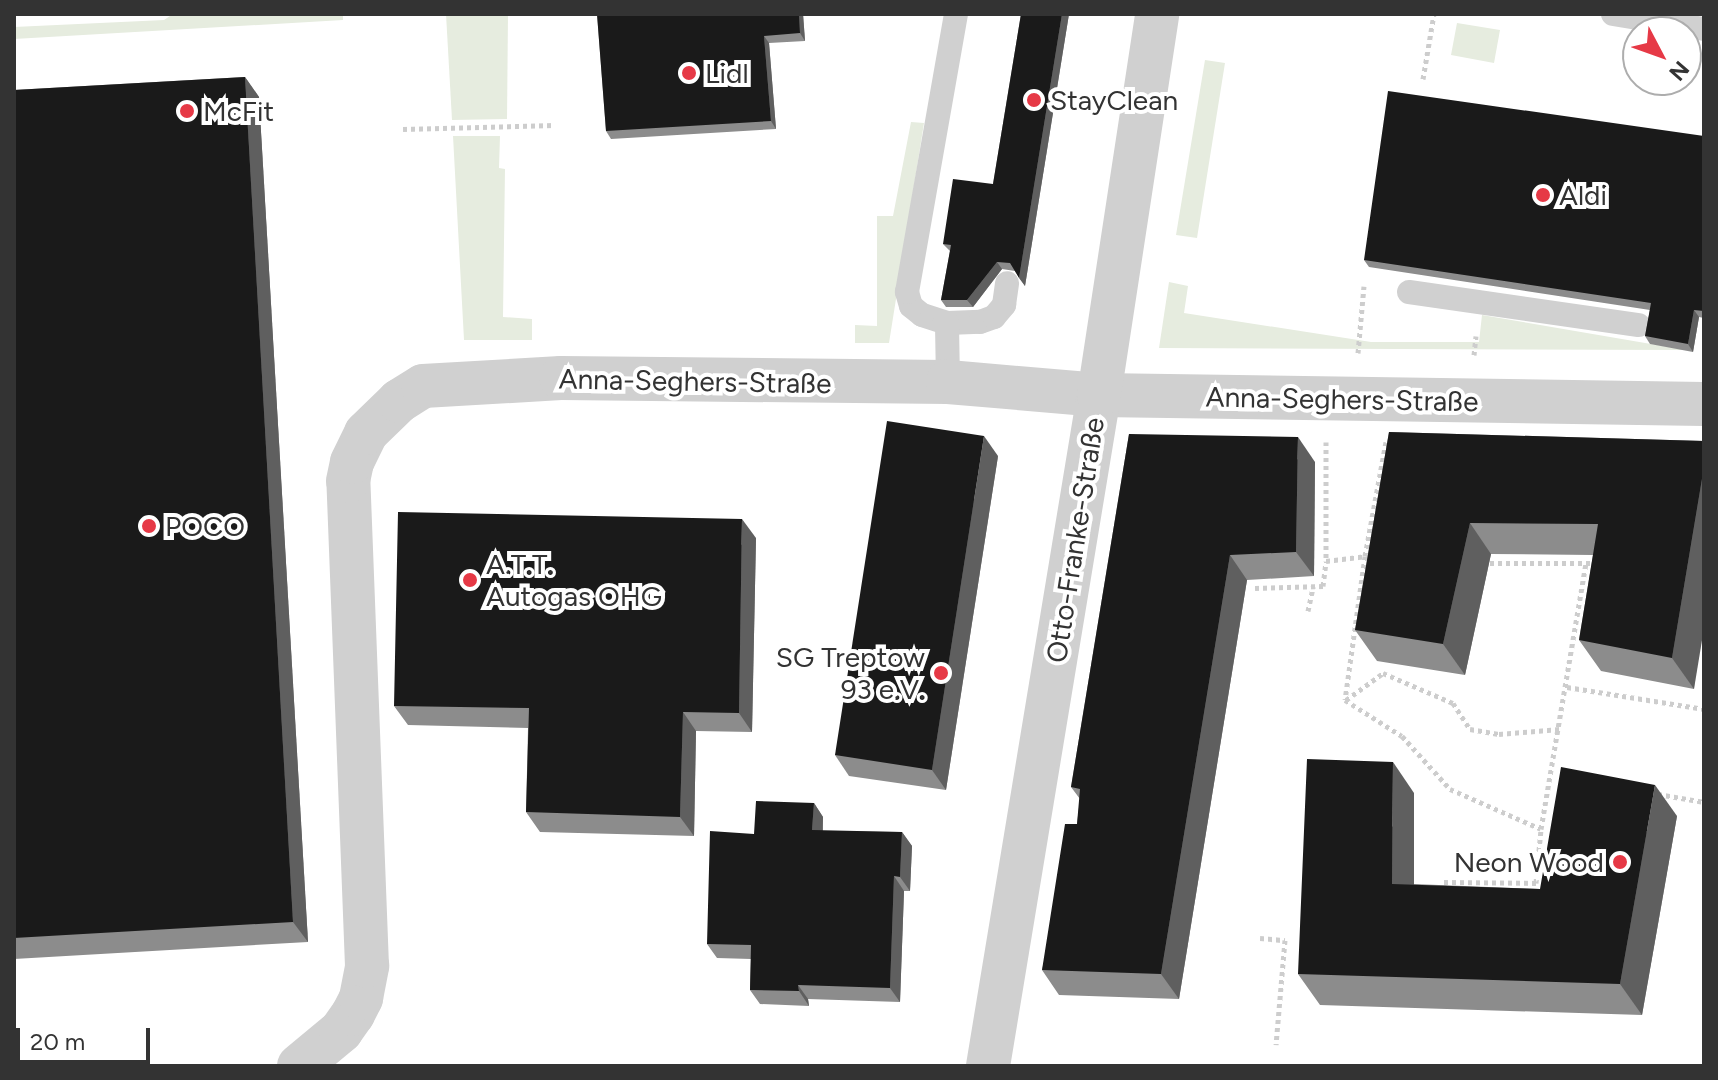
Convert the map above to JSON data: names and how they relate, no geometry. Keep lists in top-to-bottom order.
{
  "streets": {
    "street": ["Anna-Seghers-Straße", "Otto-Franke-Straße"]
  },
  "crossings": [
    ["Anna-Seghers-Straße", "Otto-Franke-Straße"]
  ],
  "places": [
    "Lidl",
    "StayClean",
    "McFit",
    "Aldi",
    "POCO",
    "A.T.T. Autogas OHG",
    "SG Treptow 93 e.V.",
    "Neon Wood"
  ],
  "scale_bar": "20 m",
  "north": "bottom right"
}
